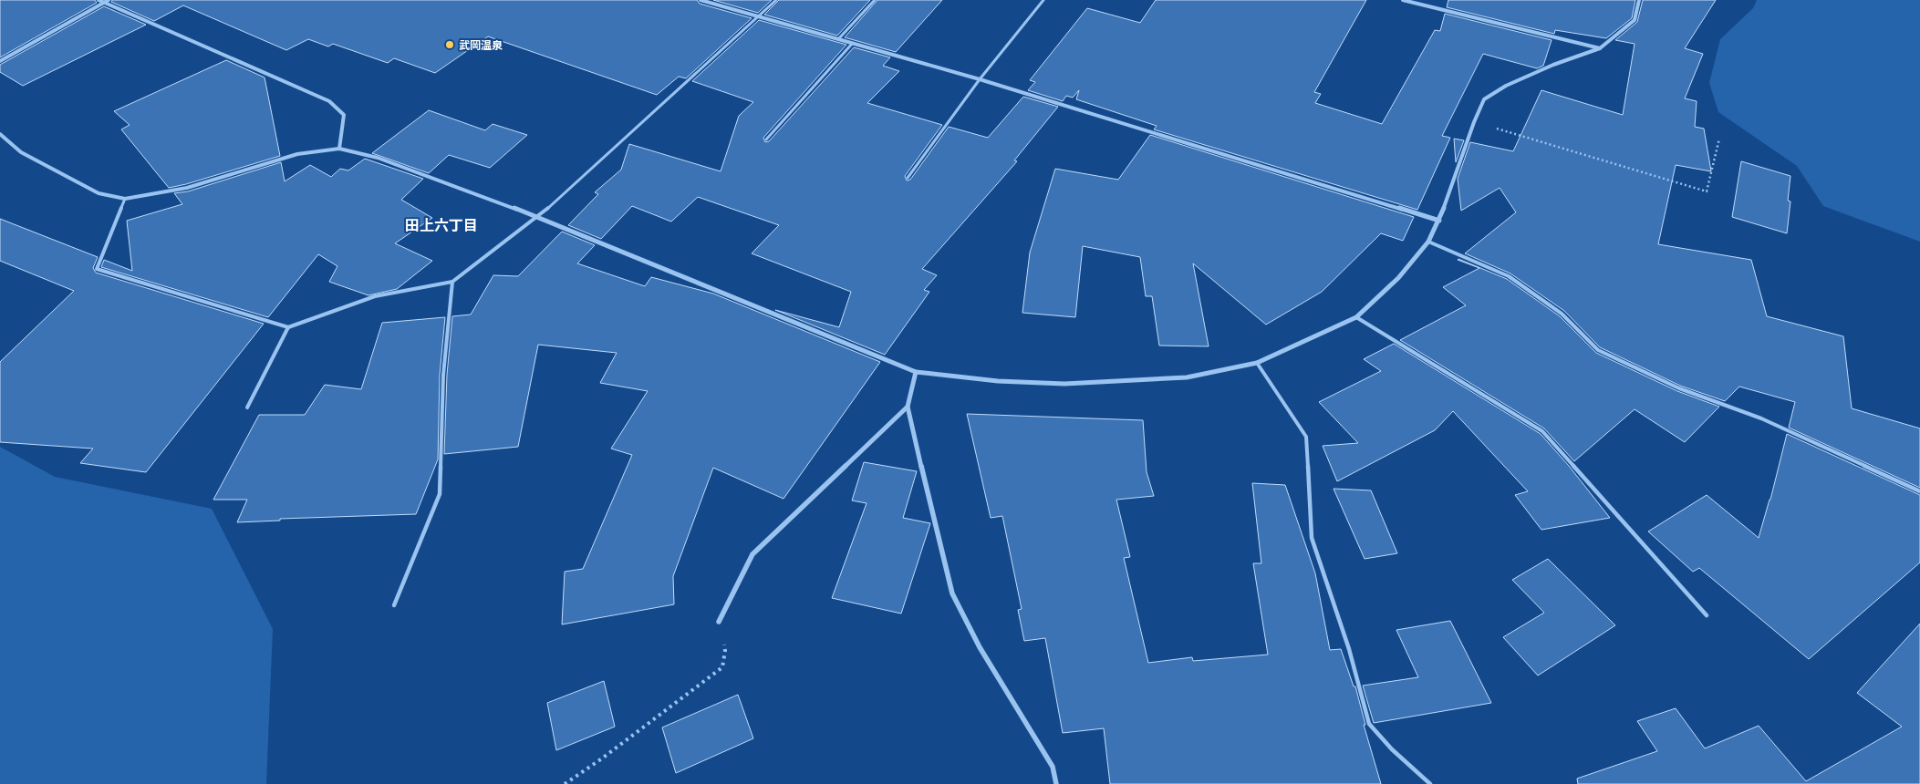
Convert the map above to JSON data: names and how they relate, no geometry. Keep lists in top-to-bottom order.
{
  "districts": ["田上六丁目"],
  "places": ["武岡温泉"]
}
